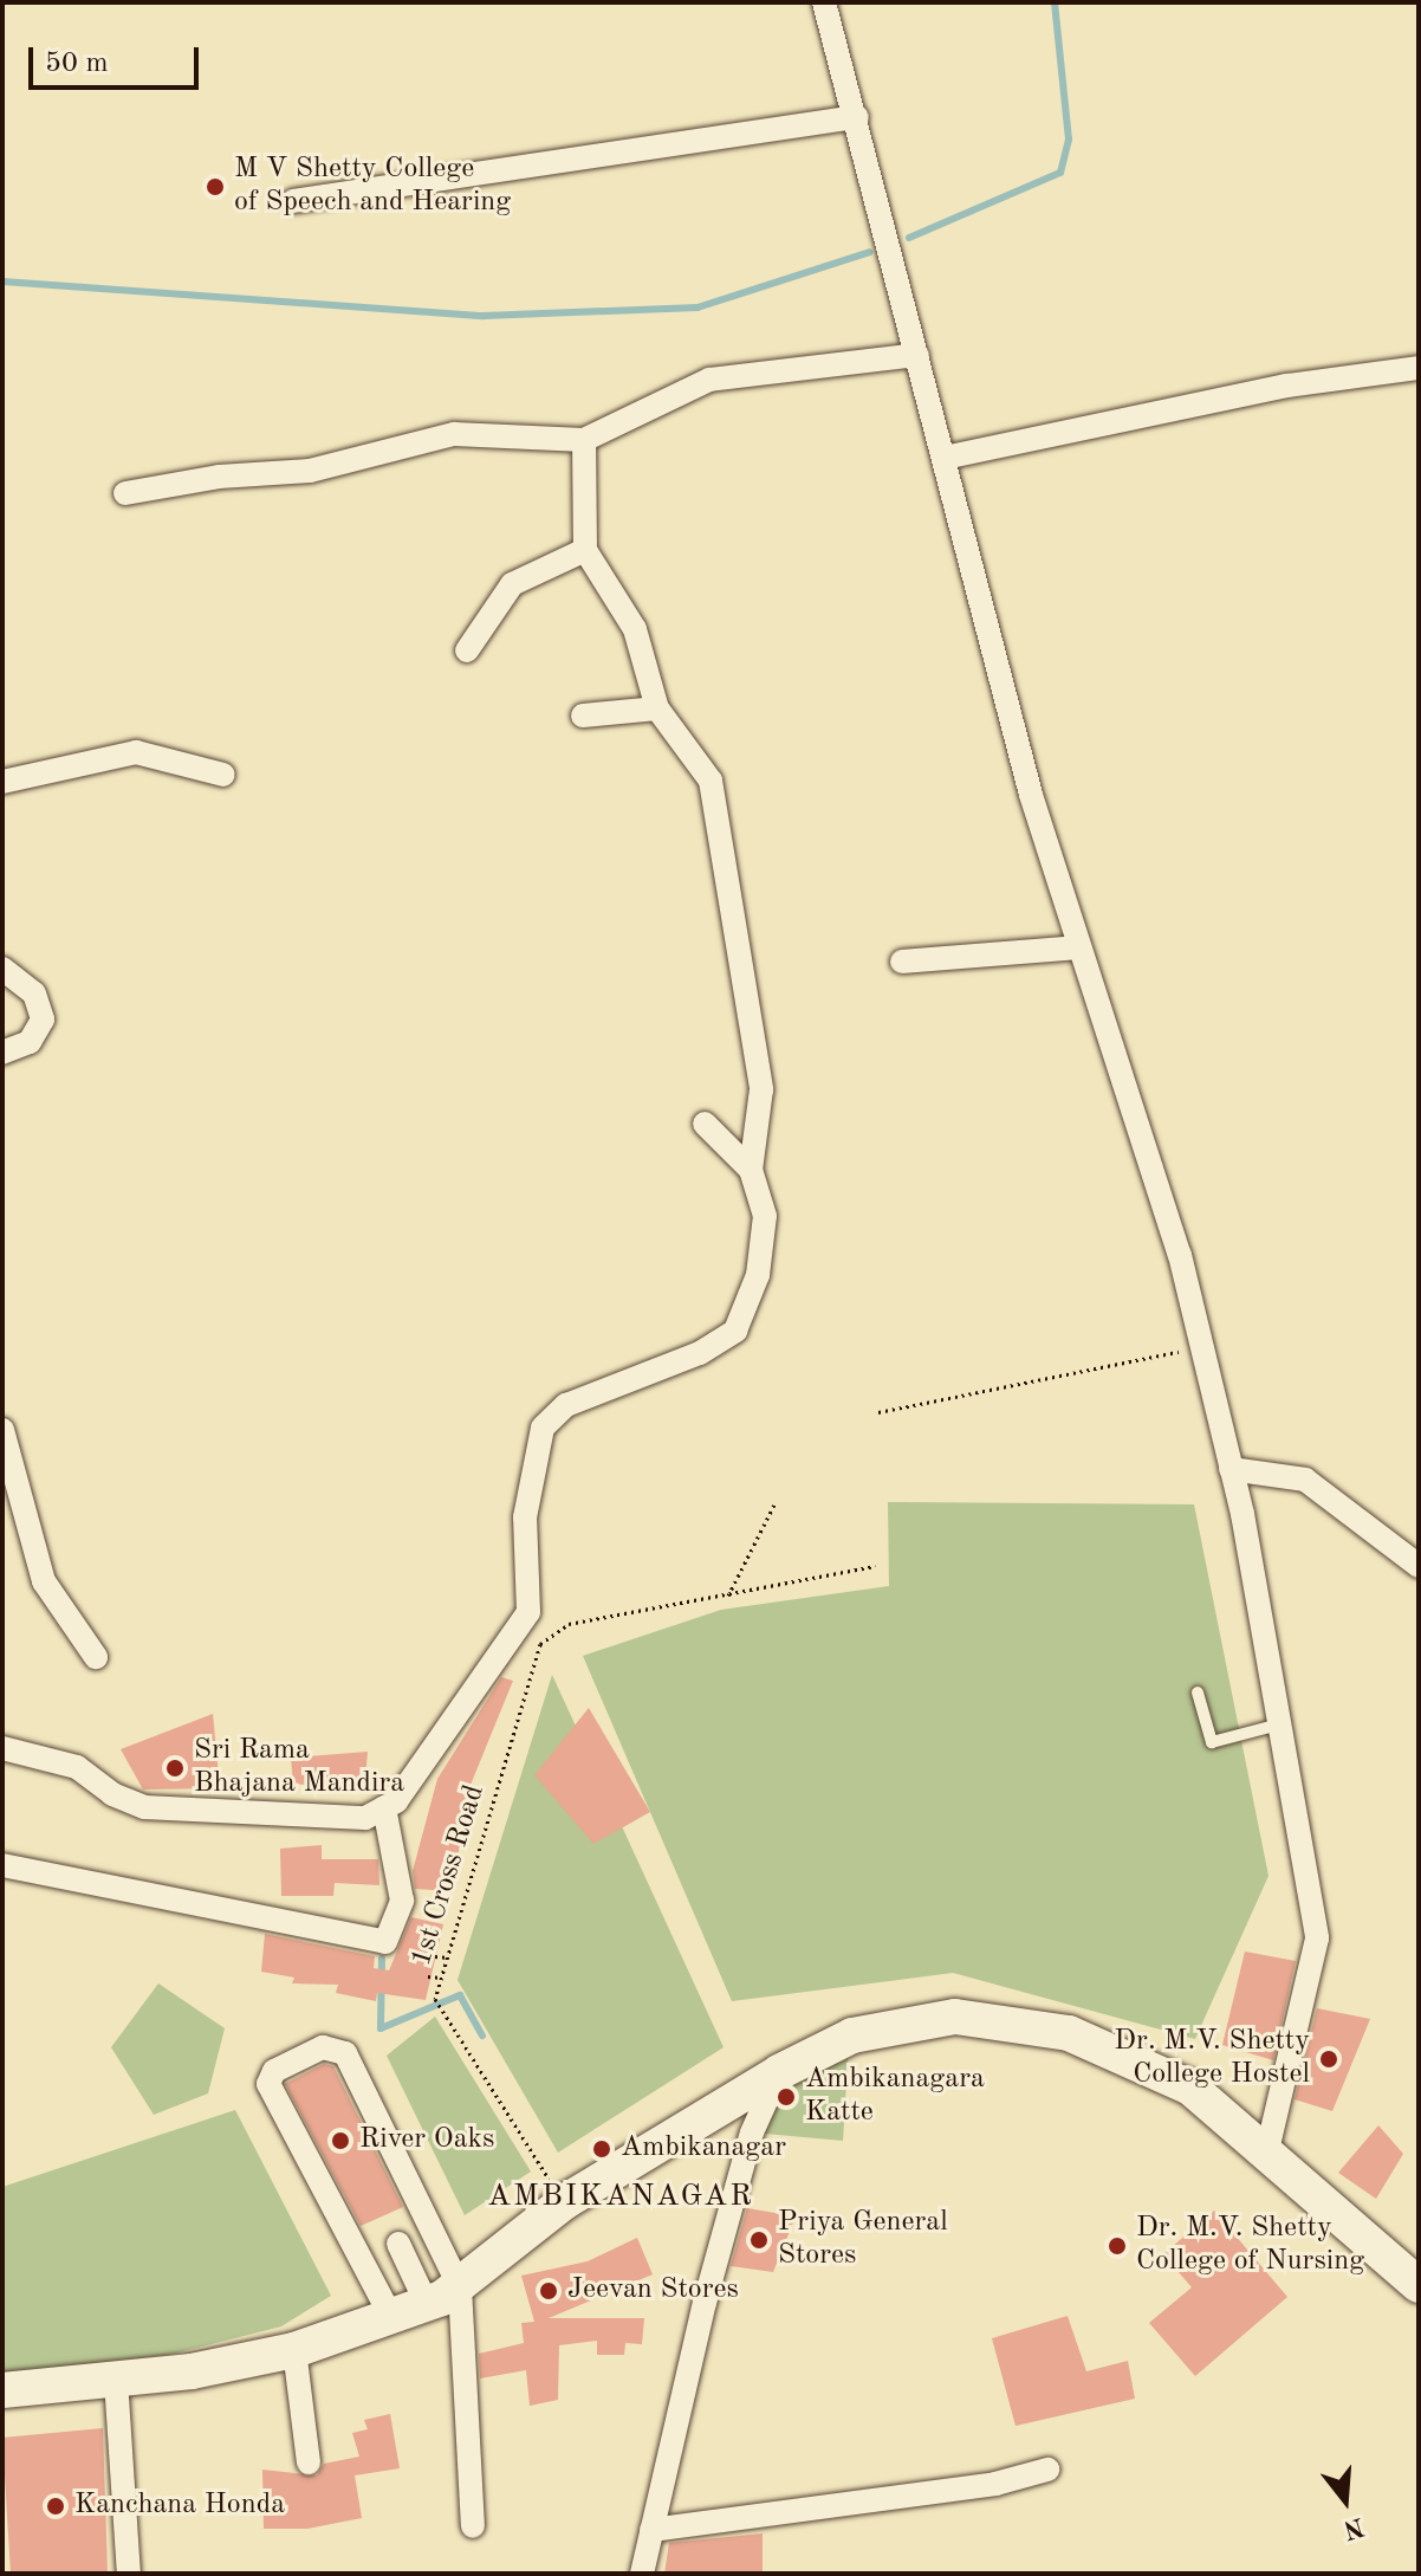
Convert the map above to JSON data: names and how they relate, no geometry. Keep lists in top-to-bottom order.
{
  "streets": {
    "path": ["1st Cross Road"]
  },
  "districts": ["AMBIKANAGAR"],
  "places": [
    "M V Shetty College of Speech and Hearing",
    "Sri Rama Bhajana Mandira",
    "Dr. M.V. Shetty College Hostel",
    "Ambikanagara Katte",
    "River Oaks",
    "Ambikanagar",
    "Priya General Stores",
    "Dr. M.V. Shetty College of Nursing",
    "Jeevan Stores",
    "Kanchana Honda"
  ],
  "scale_bar": "50 m",
  "north": "bottom"
}
